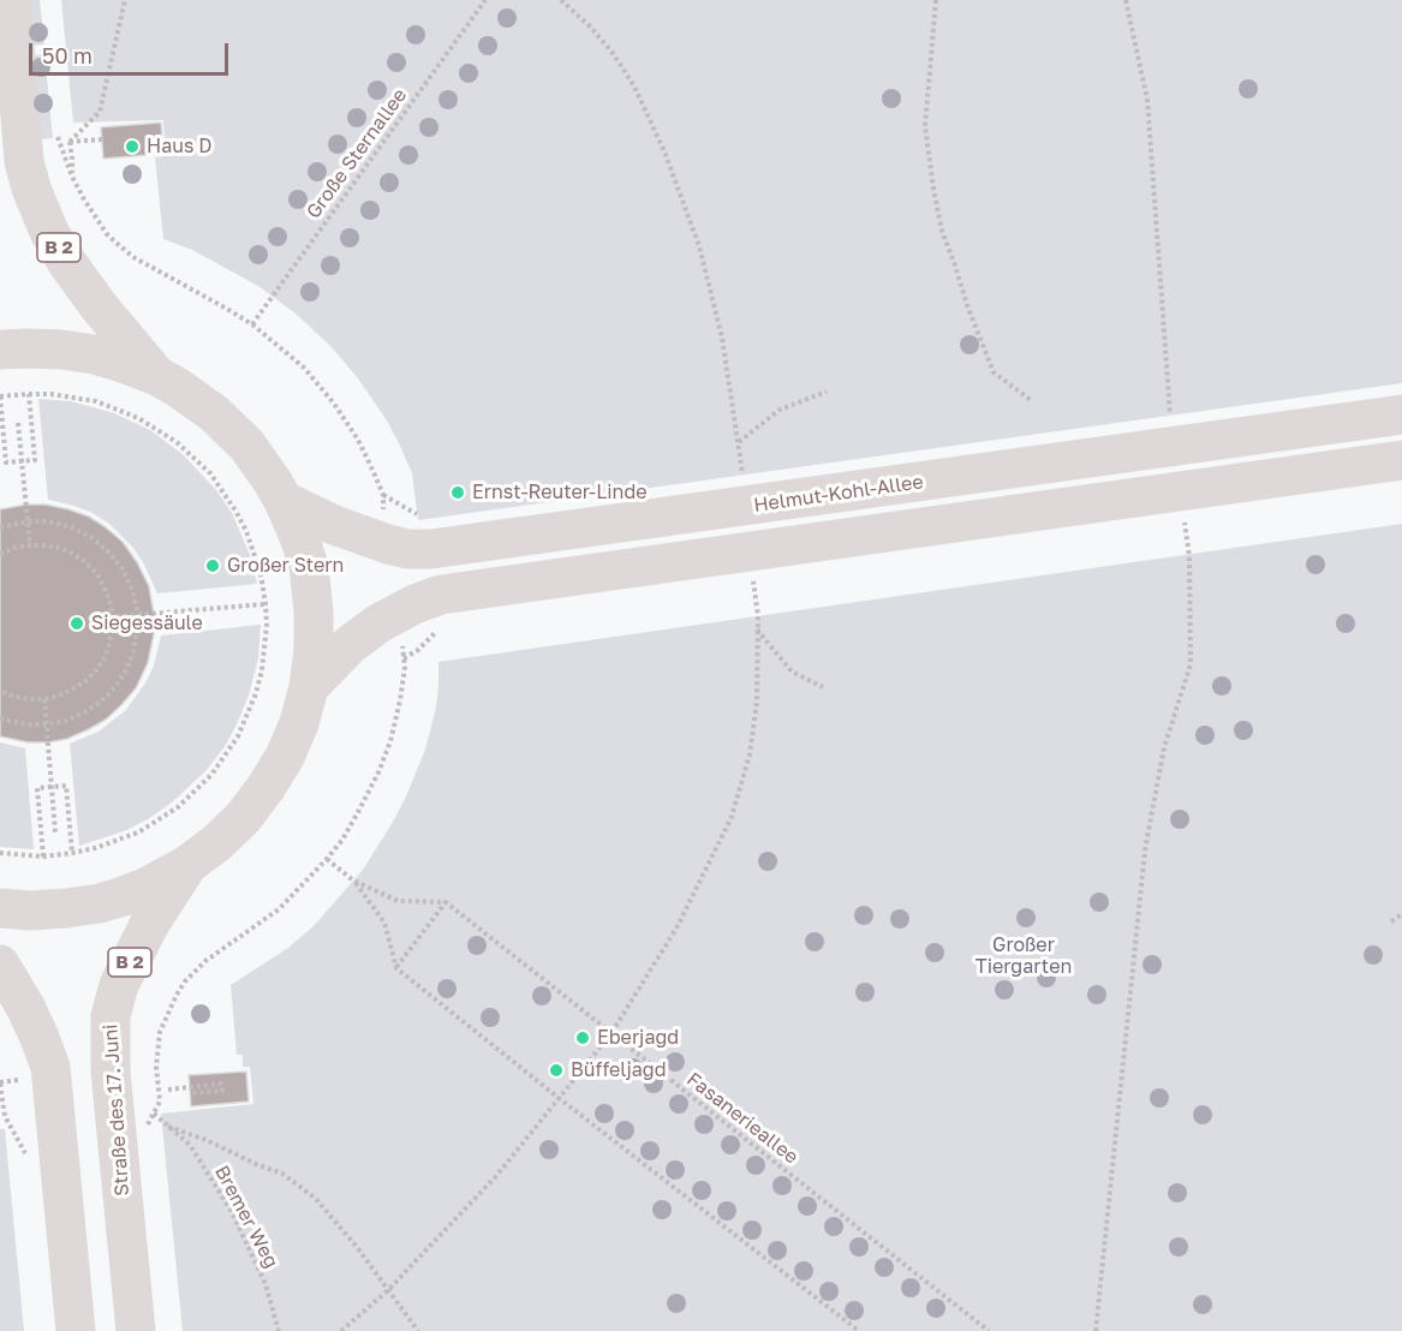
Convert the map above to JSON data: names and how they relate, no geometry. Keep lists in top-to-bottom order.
{
  "streets": {
    "main road": ["B 2", "Helmut-Kohl-Allee", "Straße des 17. Juni"],
    "path": ["Große Sternallee", "Fasanerieallee", "Bremer Weg"]
  },
  "crossings": [
    ["B 2", "Helmut-Kohl-Allee"],
    ["B 2", "Straße des 17. Juni"]
  ],
  "parks": ["Großer Tiergarten"],
  "places": [
    "Haus D",
    "Ernst-Reuter-Linde",
    "Großer Stern",
    "Siegessäule",
    "Eberjagd",
    "Büffeljagd"
  ],
  "scale_bar": "50 m"
}
